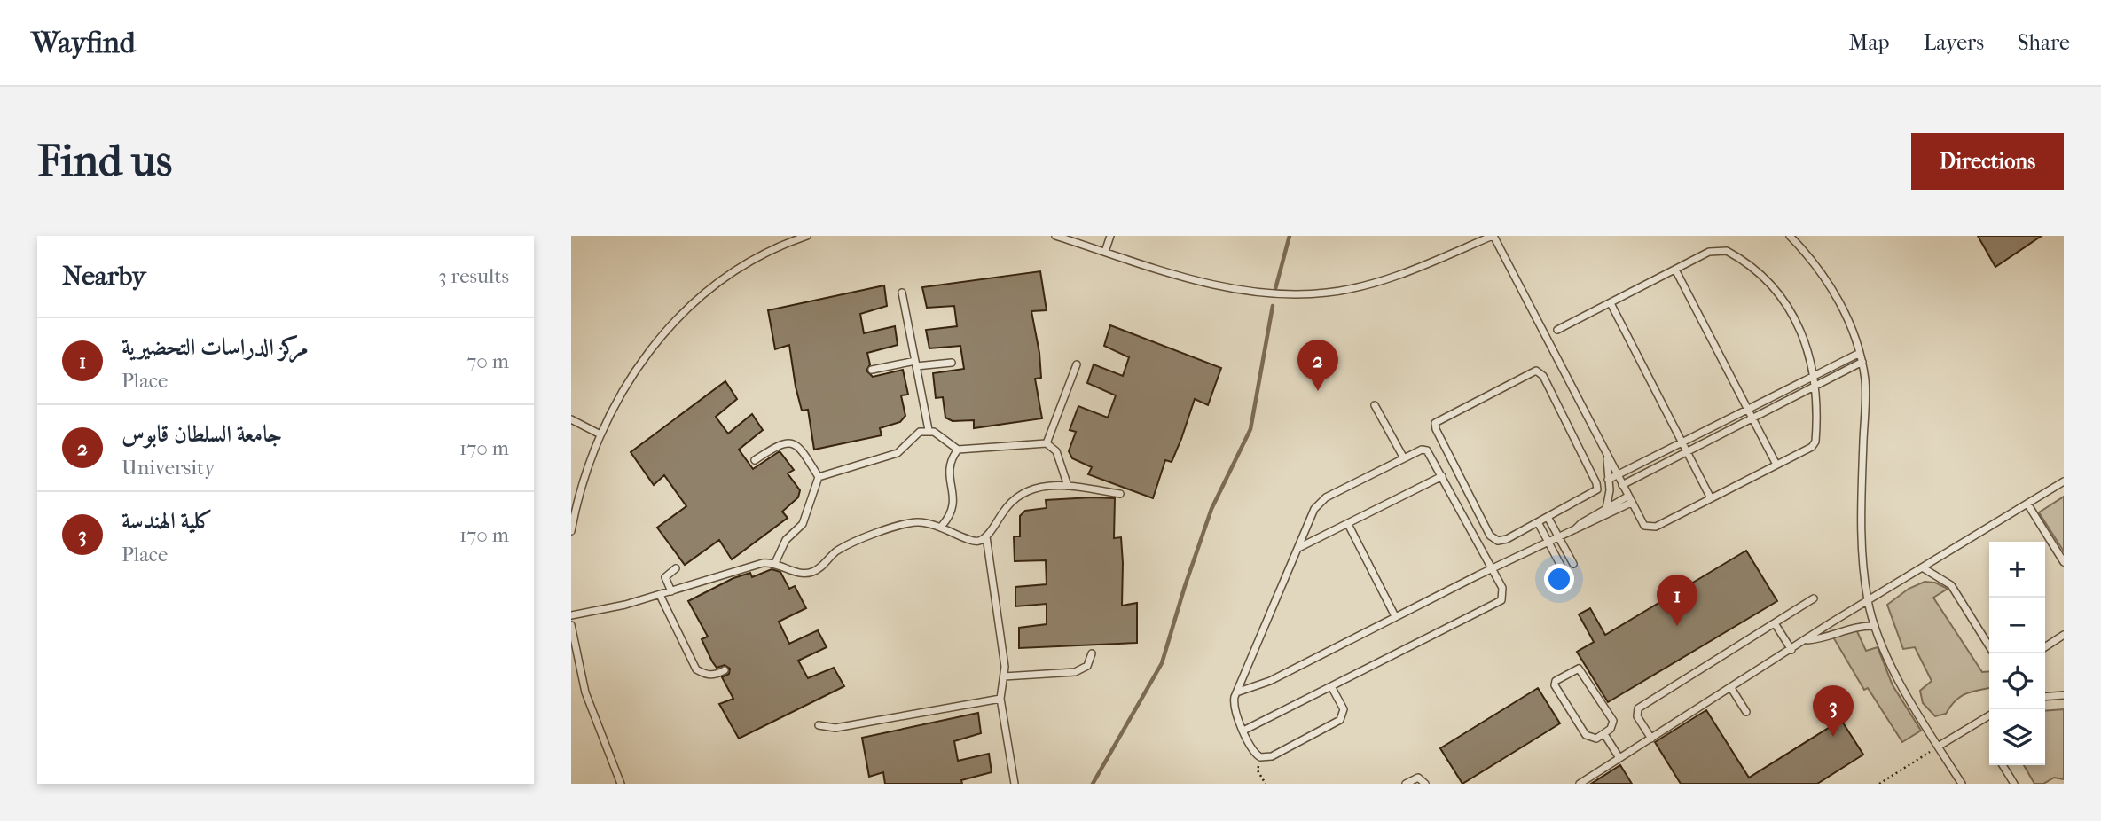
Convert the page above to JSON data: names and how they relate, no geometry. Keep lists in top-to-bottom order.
{
  "page": {
    "header": "Wayfind",
    "nav": ["Map", "Layers", "Share"],
    "buttons": "Directions",
    "title": "Find us",
    "heading": ["Nearby", "3 results"],
    "list": [
      {
        "mark": "1",
        "name": "مركز الدراسات التحضيرية",
        "note": "Place",
        "value": "70 m"
      },
      {
        "mark": "2",
        "name": "جامعة السلطان قابوس",
        "note": "University",
        "value": "170 m"
      },
      {
        "mark": "3",
        "name": "كلية الهندسة",
        "note": "Place",
        "value": "170 m"
      }
    ],
    "pins": ["2", "1", "3"],
    "map_buttons": ["+", "−"]
  }
}
